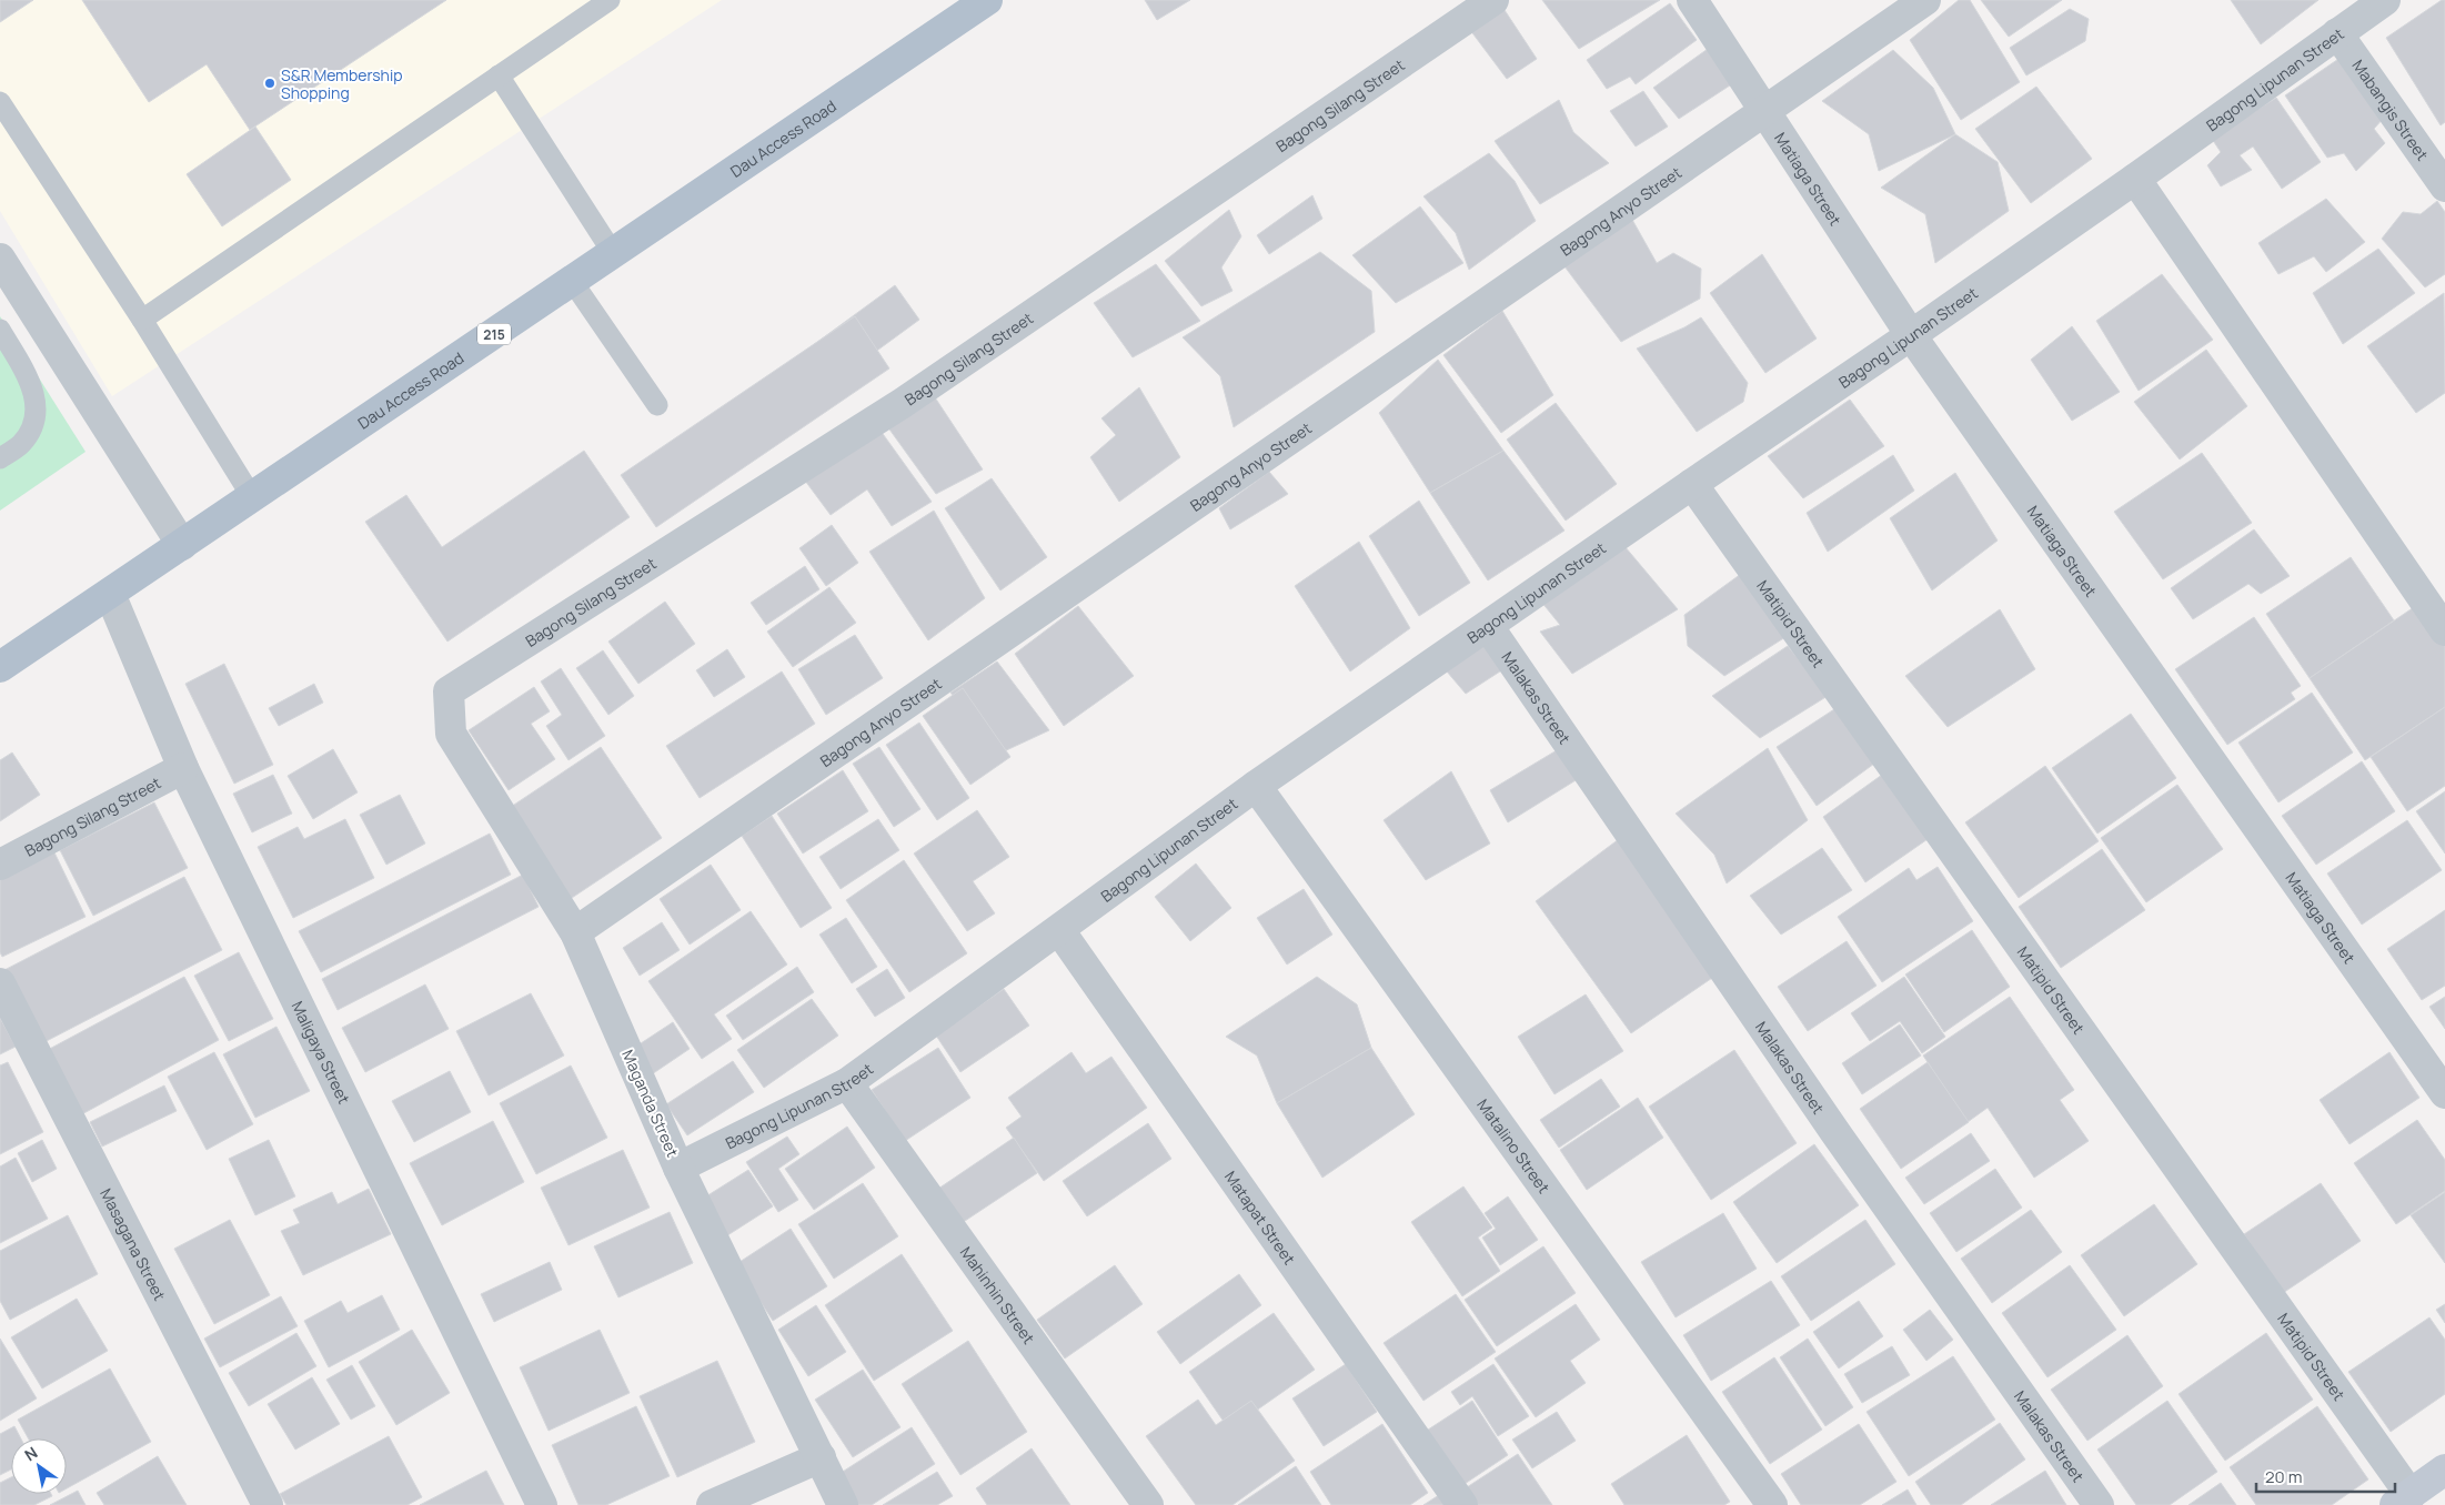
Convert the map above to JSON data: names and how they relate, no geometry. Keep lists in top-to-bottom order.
{
  "streets": {
    "main road": ["Dau Access Road", "215"],
    "street": [
      "Bagong Lipunan Street",
      "Bagong Silang Street",
      "Mabangis Street",
      "Matiaga Street",
      "Bagong Anyo Street",
      "Matipid Street",
      "Malakas Street",
      "Maligaya Street",
      "Maganda Street",
      "Matalino Street",
      "Matapat Street",
      "Masagana Street",
      "Mahinhin Street"
    ]
  },
  "crossings": [
    ["Bagong Lipunan Street", "Mabangis Street"],
    ["Bagong Lipunan Street", "Matiaga Street"],
    ["Bagong Lipunan Street", "Matipid Street"],
    ["Bagong Lipunan Street", "Malakas Street"],
    ["Bagong Lipunan Street", "Maganda Street"],
    ["Bagong Lipunan Street", "Matalino Street"],
    ["Bagong Lipunan Street", "Matapat Street"],
    ["Bagong Lipunan Street", "Mahinhin Street"],
    ["Bagong Silang Street", "Maligaya Street"],
    ["Bagong Silang Street", "Maganda Street"],
    ["Dau Access Road", "Maligaya Street"],
    ["Matiaga Street", "Bagong Anyo Street"],
    ["Bagong Anyo Street", "Maganda Street"]
  ],
  "places": ["S&R Membership Shopping"],
  "scale_bar": "20 m",
  "north": "top left"
}
